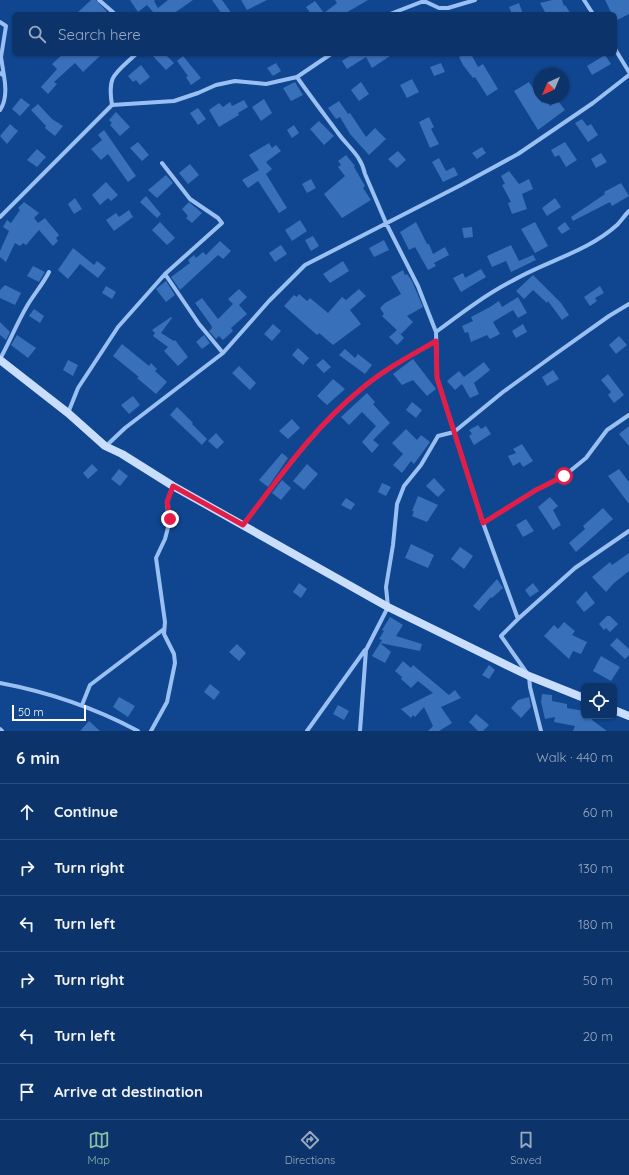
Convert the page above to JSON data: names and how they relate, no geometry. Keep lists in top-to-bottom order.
{
  "scale_bar": "50 m",
  "north": "bottom left",
  "page": {
    "search": "Search here",
    "scale": "50 m",
    "heading": ["6 min", "Walk · 440 m"],
    "list": [
      ["Continue", "60 m"],
      ["Turn right", "130 m"],
      ["Turn left", "180 m"],
      ["Turn right", "50 m"],
      ["Turn left", "20 m"],
      "Arrive at destination"
    ],
    "nav": ["Map", "Directions", "Saved"]
  }
}
